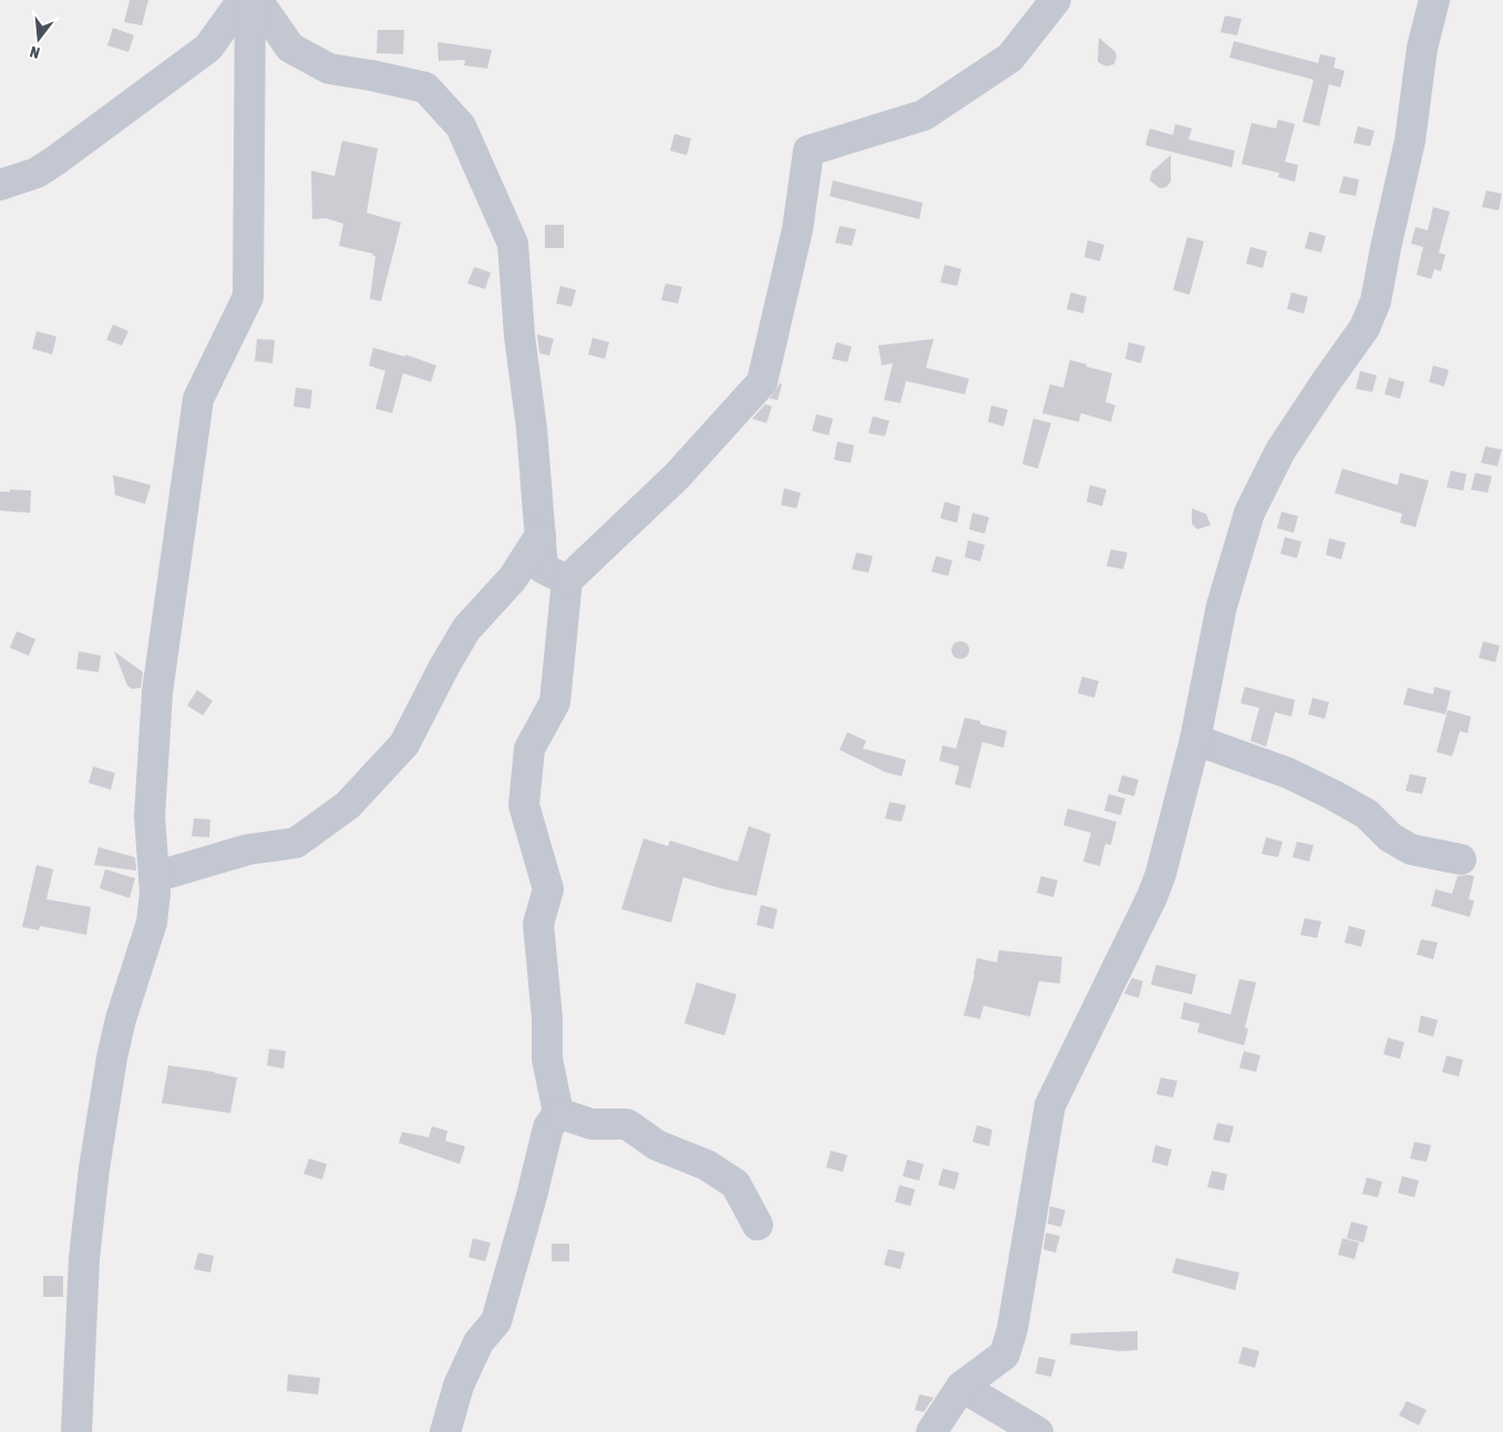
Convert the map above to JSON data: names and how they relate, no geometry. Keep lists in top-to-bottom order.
{
  "north": "bottom"
}
